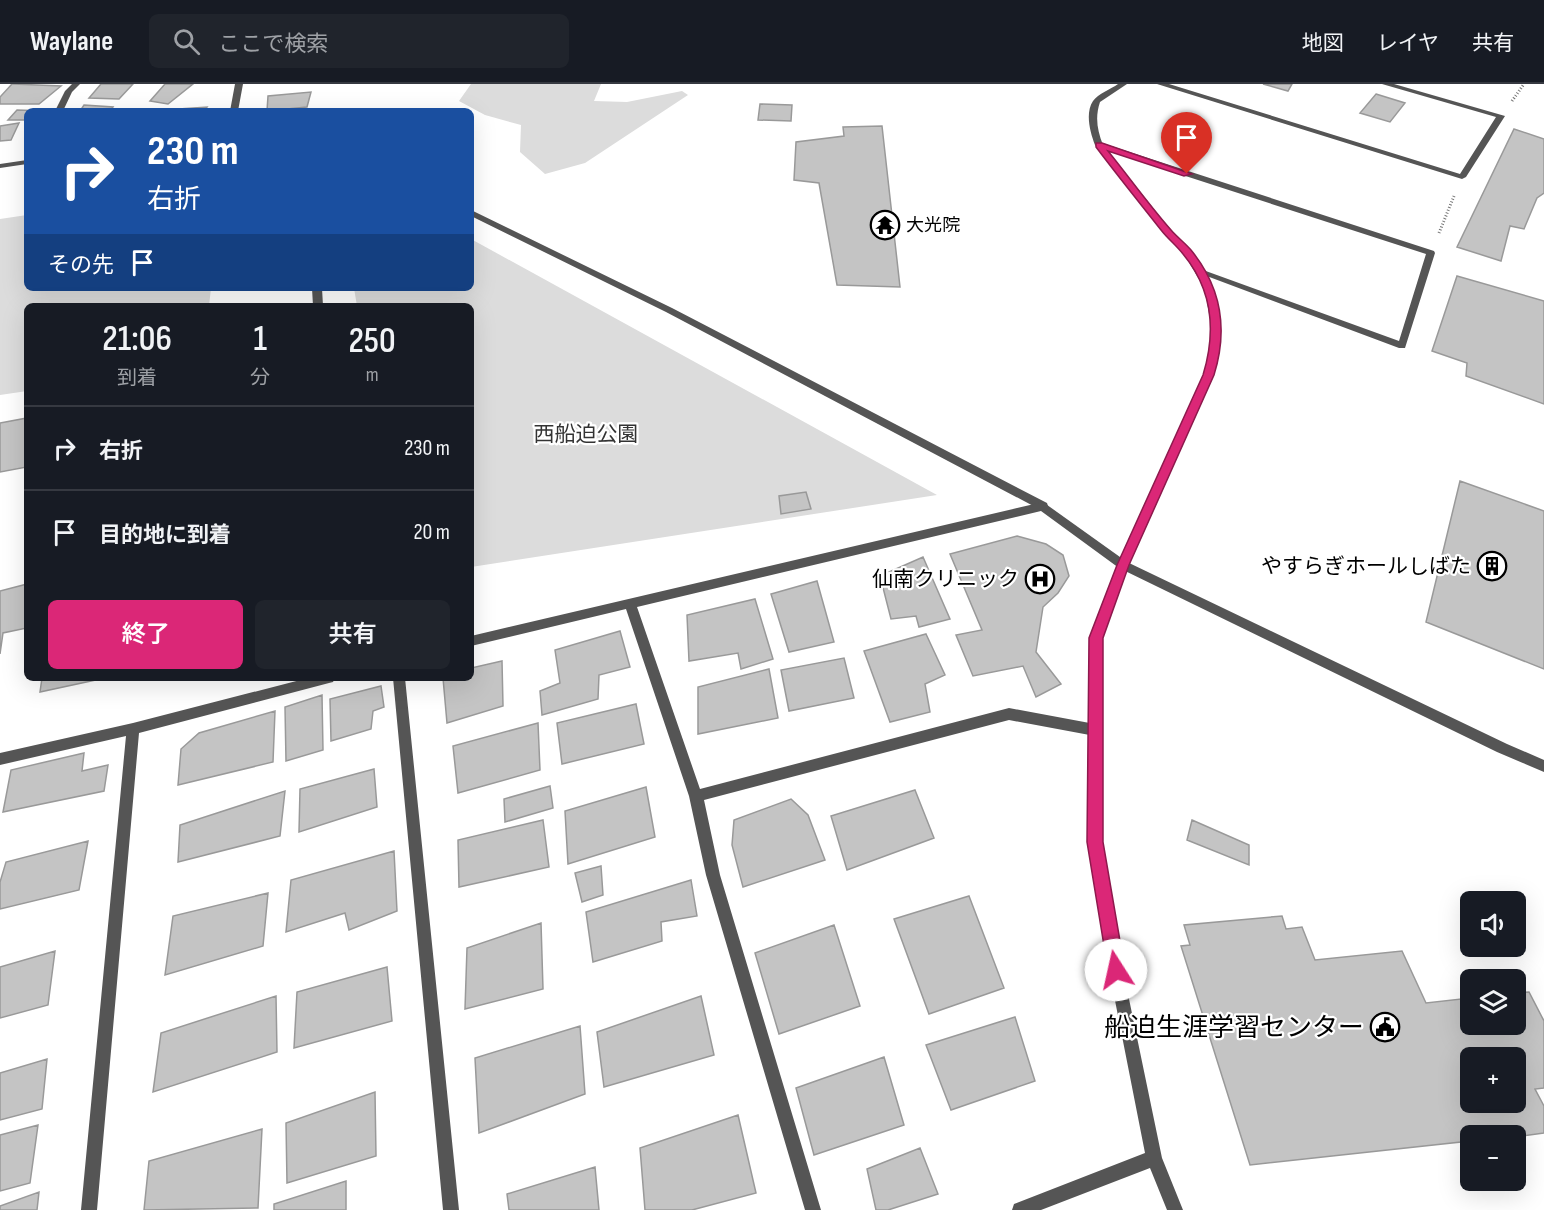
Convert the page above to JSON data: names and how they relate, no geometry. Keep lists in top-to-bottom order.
{
  "parks": ["西船迫公園"],
  "places": {
    "temple": ["大光院"],
    "building": ["やすらぎホールしばた"],
    "hospital": ["仙南クリニック"],
    "public building": ["船迫生涯学習センター"]
  },
  "page": {
    "header": "Waylane",
    "search": "ここで検索",
    "nav": ["地図", "レイヤ", "共有"],
    "turn": ["230 m", "右折"],
    "then": "その先",
    "eta": [
      "21:06",
      "到着",
      "1",
      "分",
      "250",
      "m"
    ],
    "list": [
      {
        "name": "右折",
        "value": "230 m"
      },
      {
        "name": "目的地に到着",
        "value": "20 m"
      }
    ],
    "buttons": ["終了", "共有"],
    "map_buttons": ["+", "−"]
  }
}
